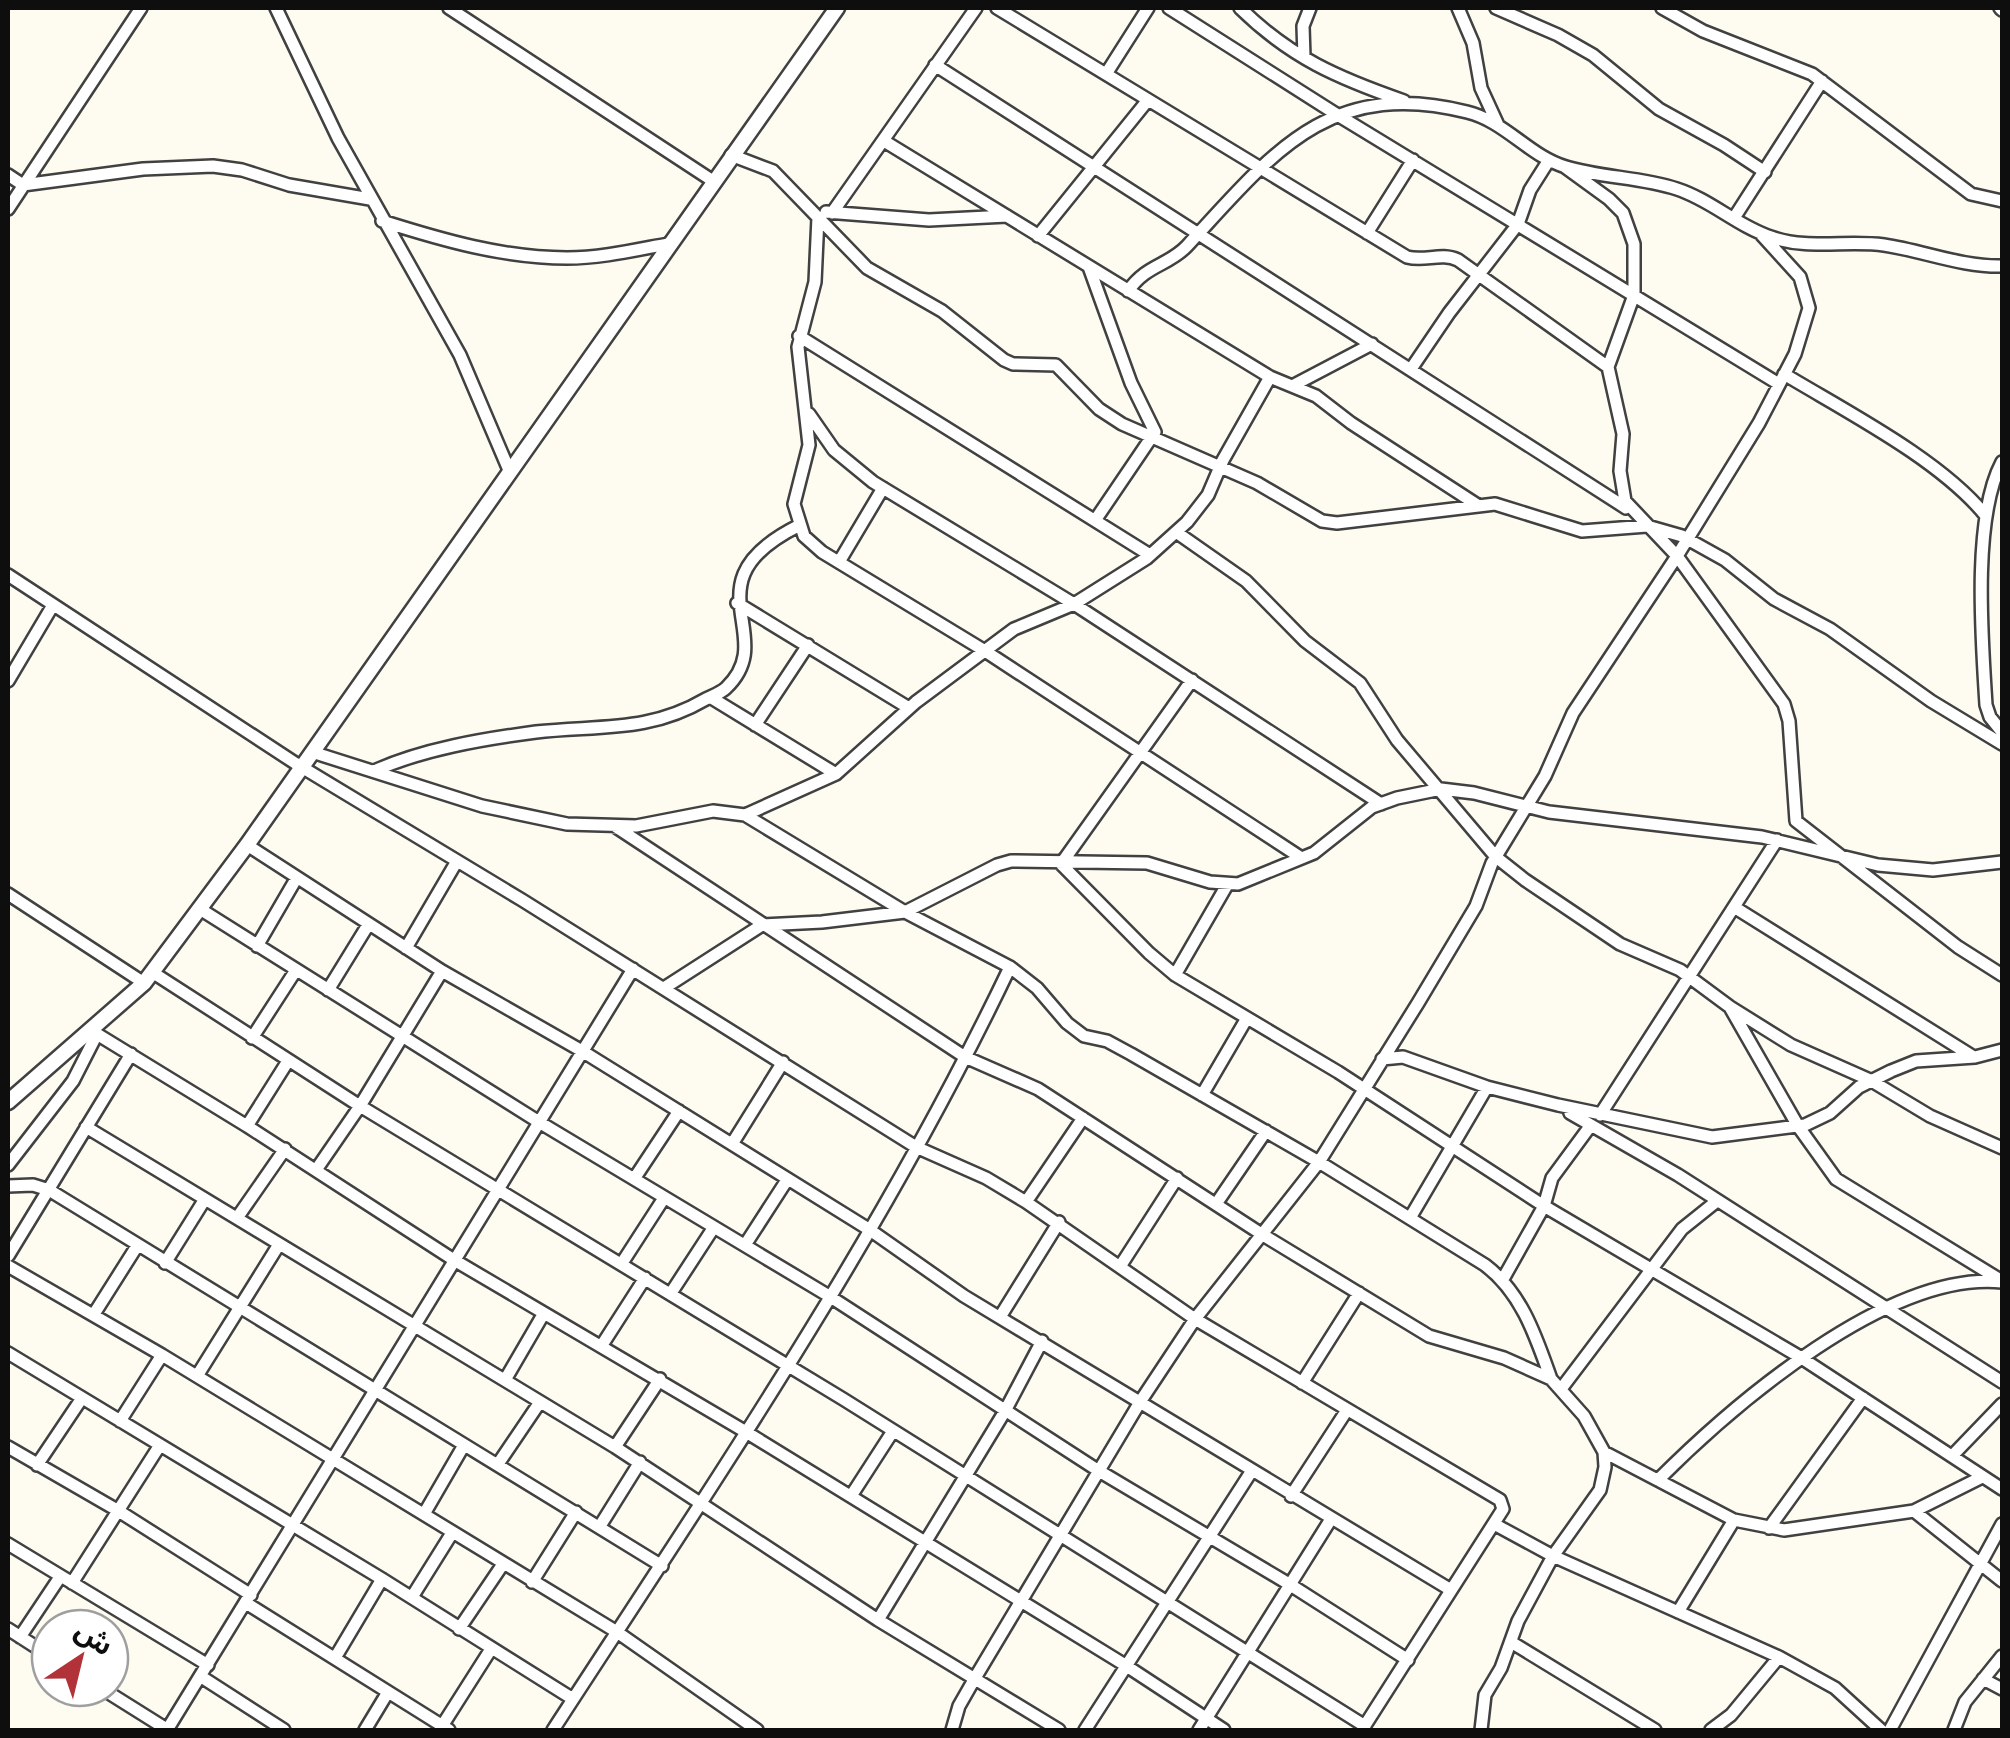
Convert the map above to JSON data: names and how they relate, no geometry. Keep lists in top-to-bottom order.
{
  "north": "top right"
}
